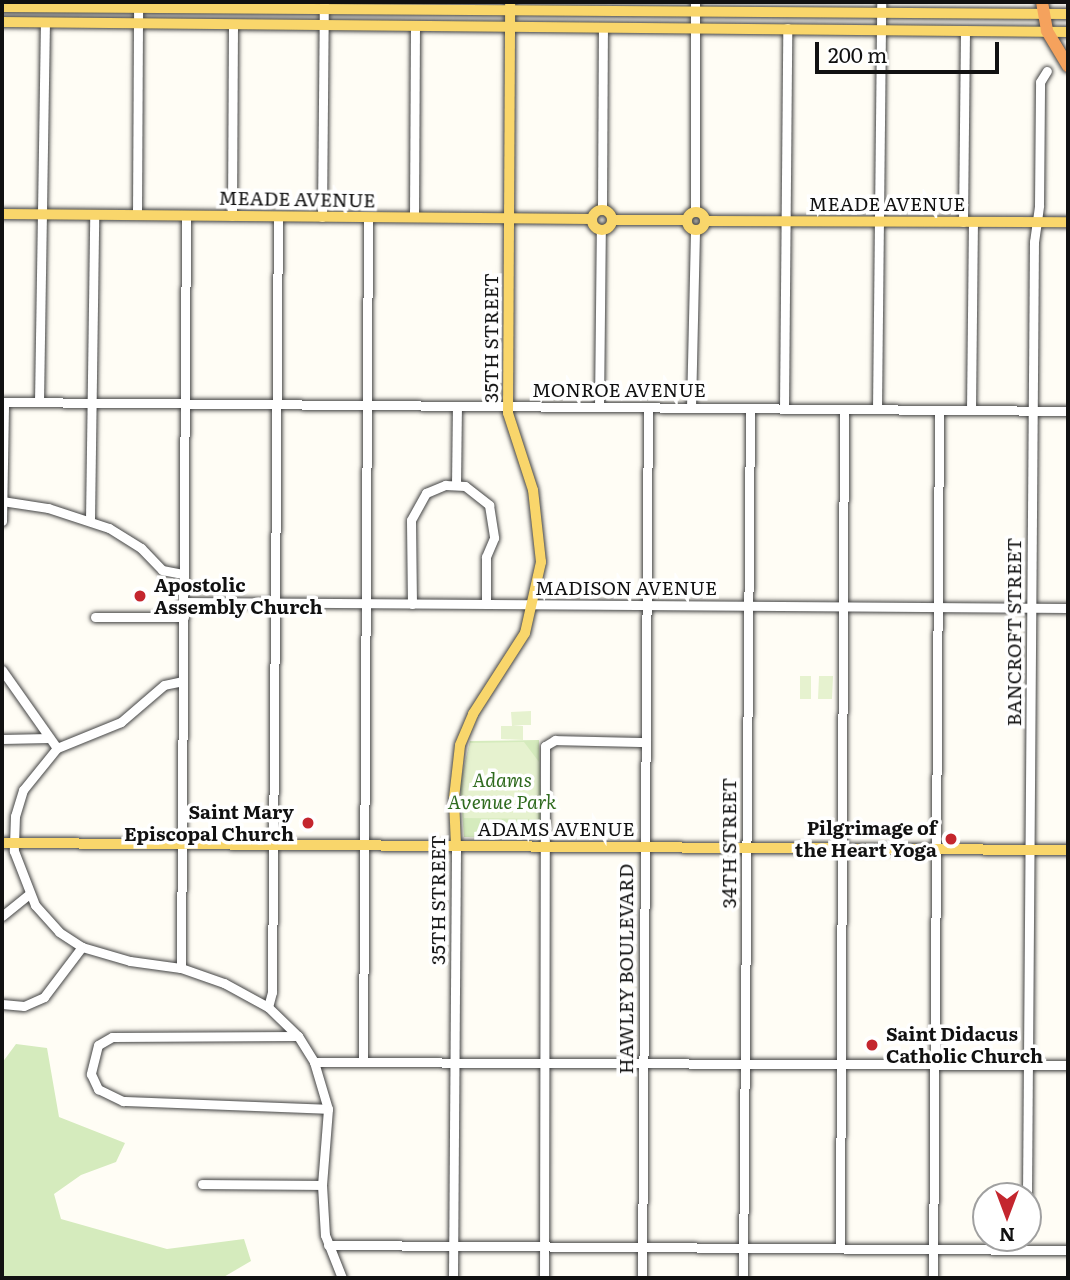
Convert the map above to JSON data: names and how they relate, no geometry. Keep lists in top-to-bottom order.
{
  "streets": {
    "main road": ["MEADE AVENUE", "35TH STREET", "ADAMS AVENUE"],
    "street": [
      "MONROE AVENUE",
      "MADISON AVENUE",
      "BANCROFT STREET",
      "34TH STREET",
      "HAWLEY BOULEVARD"
    ]
  },
  "crossings": [
    ["MEADE AVENUE", "35TH STREET"],
    ["MEADE AVENUE", "BANCROFT STREET"],
    ["35TH STREET", "MONROE AVENUE"],
    ["35TH STREET", "MADISON AVENUE"],
    ["35TH STREET", "ADAMS AVENUE"],
    ["MONROE AVENUE", "BANCROFT STREET"],
    ["MONROE AVENUE", "34TH STREET"],
    ["MONROE AVENUE", "HAWLEY BOULEVARD"],
    ["MADISON AVENUE", "BANCROFT STREET"],
    ["MADISON AVENUE", "34TH STREET"],
    ["MADISON AVENUE", "HAWLEY BOULEVARD"],
    ["BANCROFT STREET", "ADAMS AVENUE"],
    ["ADAMS AVENUE", "34TH STREET"],
    ["ADAMS AVENUE", "HAWLEY BOULEVARD"]
  ],
  "parks": ["Adams Avenue Park"],
  "places": [
    "Apostolic Assembly Church",
    "Saint Mary Episcopal Church",
    "Pilgrimage of the Heart Yoga",
    "Saint Didacus Catholic Church"
  ],
  "scale_bar": "200 m",
  "north": "bottom"
}
